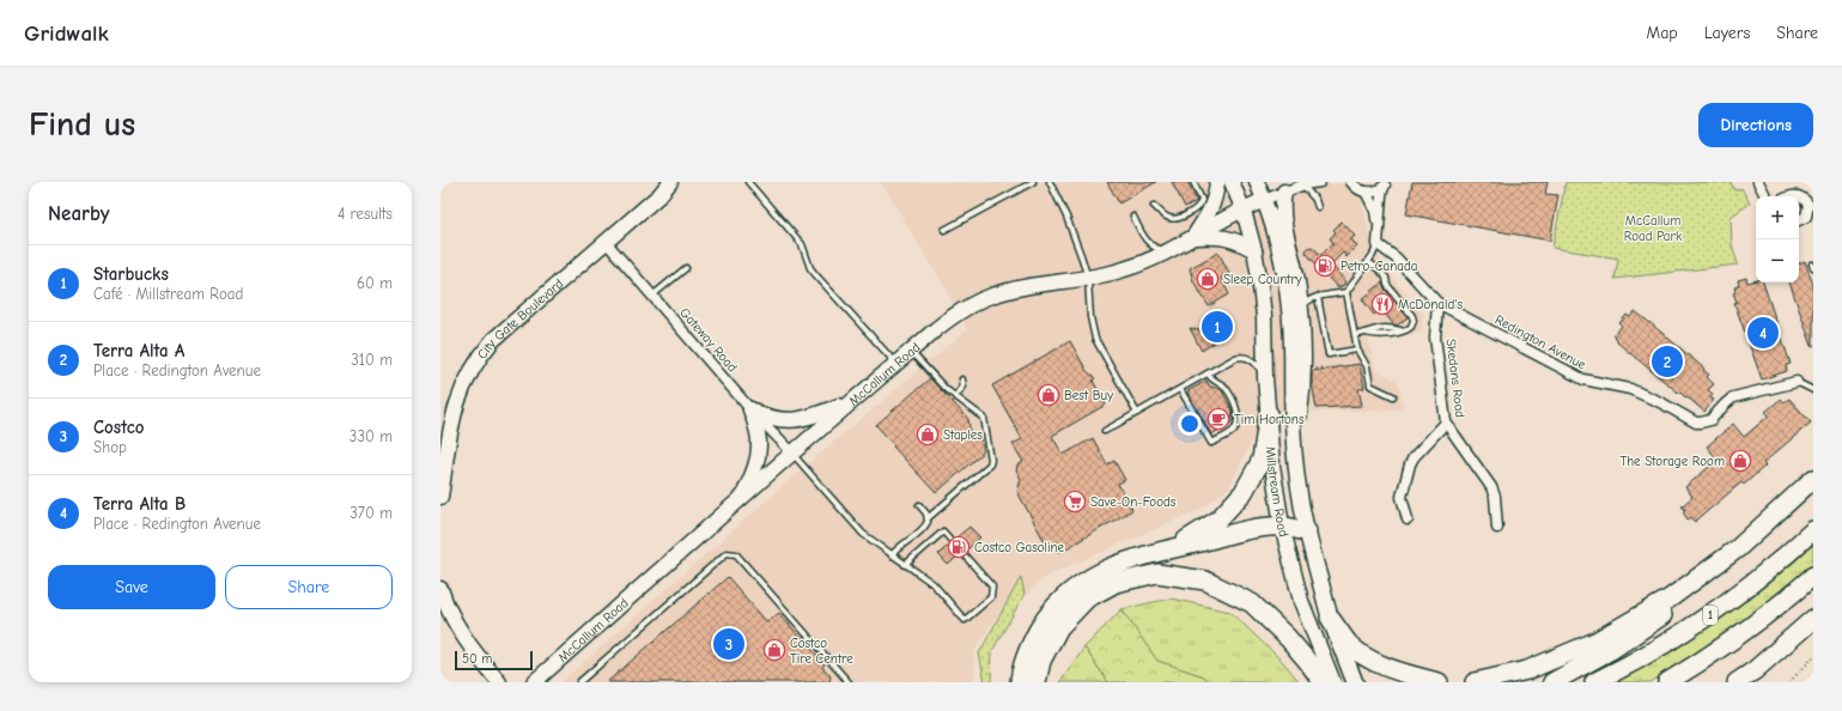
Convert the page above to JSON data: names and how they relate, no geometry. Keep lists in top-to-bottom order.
{
  "streets": {
    "highway": ["1"],
    "main road": ["Millstream Road"],
    "street": [
      "City Gate Boulevard",
      "Gateway Road",
      "Redington Avenue",
      "McCallum Road",
      "Skedans Road"
    ]
  },
  "crossings": [
    ["City Gate Boulevard", "Gateway Road"],
    ["Gateway Road", "McCallum Road"],
    ["Redington Avenue", "Skedans Road"],
    ["McCallum Road", "Millstream Road"]
  ],
  "parks": ["McCallum Road Park"],
  "places": {
    "fuel station": ["Petro-Canada", "Costco Gasoline"],
    "shop": [
      "Sleep Country",
      "Best Buy",
      "Staples",
      "The Storage Room",
      "Costco Tire Centre"
    ],
    "restaurant": ["McDonald's"],
    "cafe": ["Tim Hortons"],
    "supermarket": ["Save-On-Foods"]
  },
  "scale_bar": "50 m",
  "page": {
    "header": "Gridwalk",
    "nav": ["Map", "Layers", "Share"],
    "buttons": [
      "Directions",
      ["Save", "Share"]
    ],
    "title": "Find us",
    "heading": ["Nearby", "4 results"],
    "map_buttons": ["+", "−"],
    "list": [
      {
        "mark": "1",
        "name": "Starbucks",
        "note": "Café · Millstream Road",
        "value": "60 m"
      },
      {
        "mark": "2",
        "name": "Terra Alta A",
        "note": "Place · Redington Avenue",
        "value": "310 m"
      },
      {
        "mark": "3",
        "name": "Costco",
        "note": "Shop",
        "value": "330 m"
      },
      {
        "mark": "4",
        "name": "Terra Alta B",
        "note": "Place · Redington Avenue",
        "value": "370 m"
      }
    ],
    "pins": [
      "1",
      "4",
      "2",
      "3"
    ],
    "scale": "50 m"
  }
}
